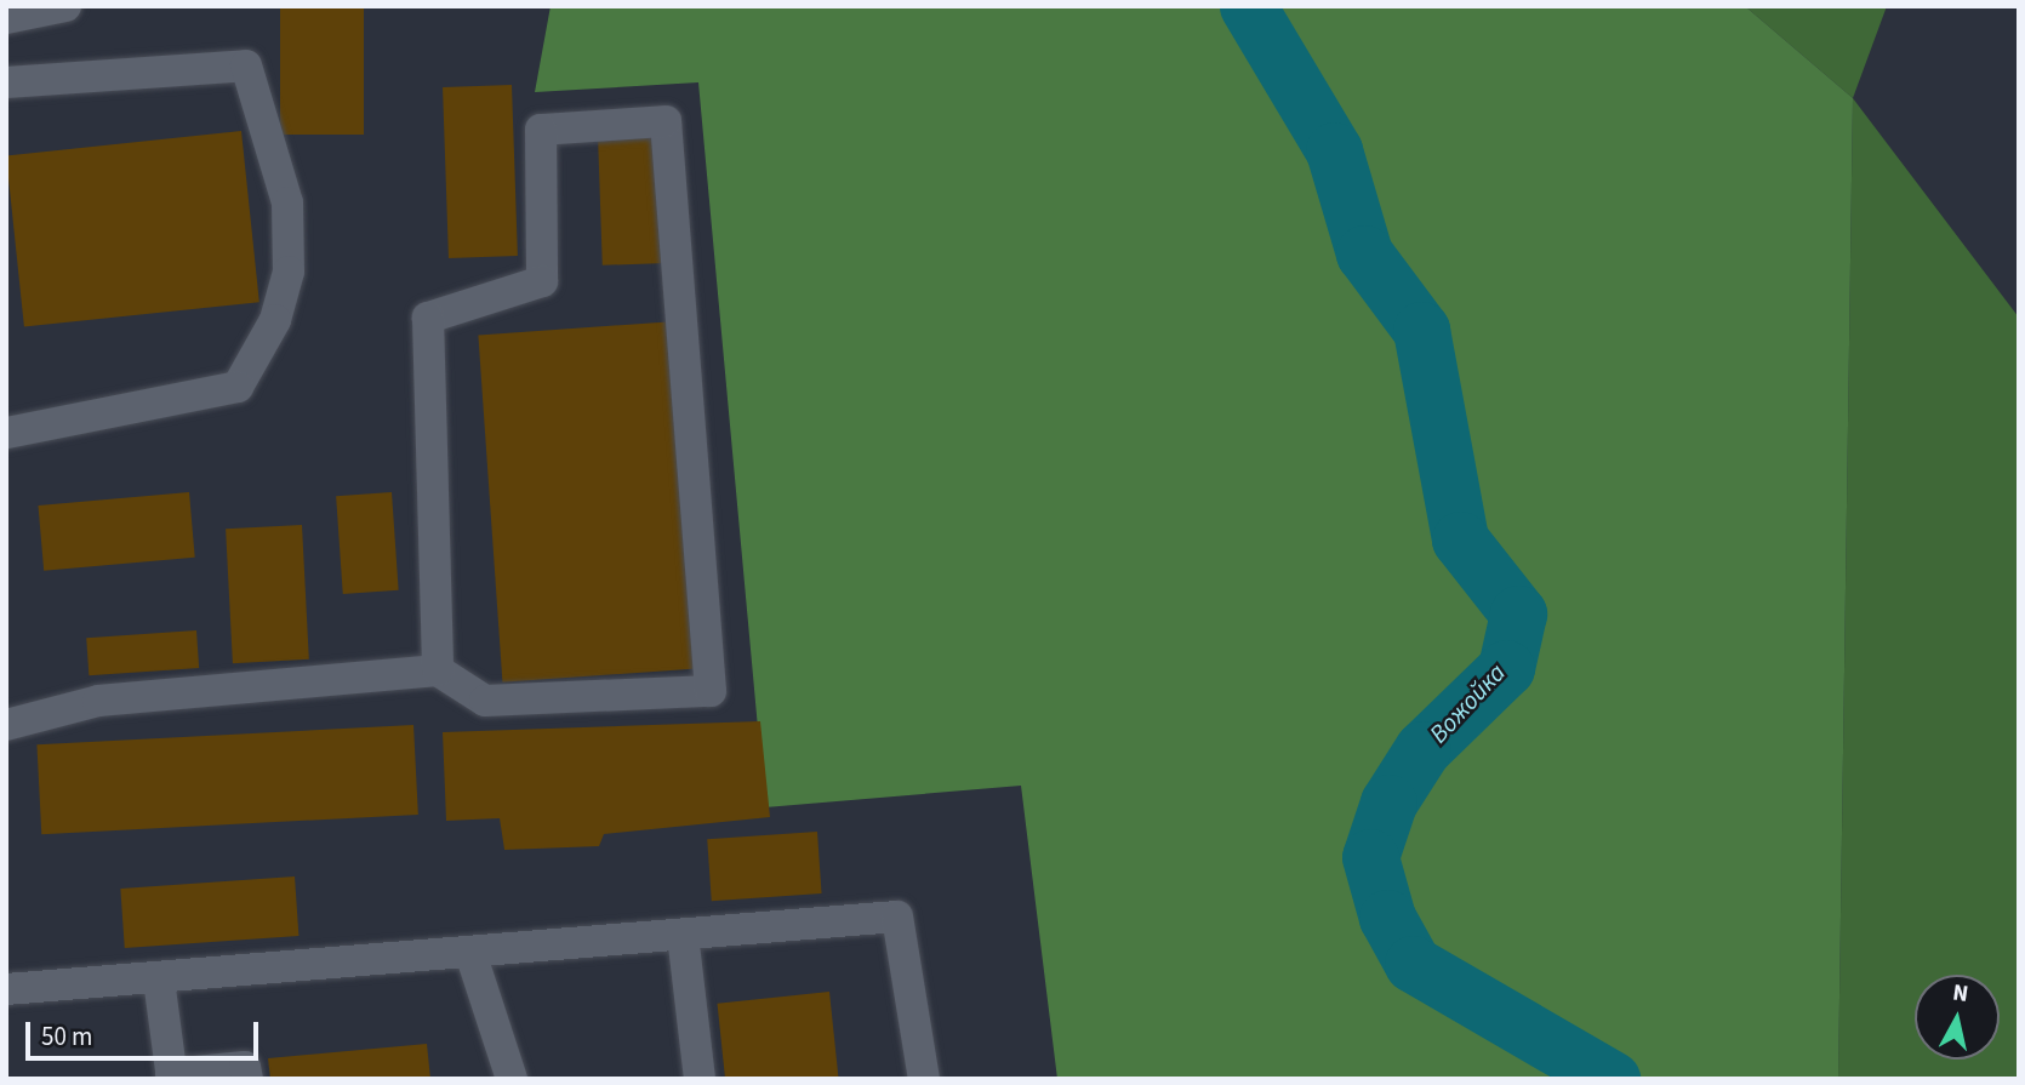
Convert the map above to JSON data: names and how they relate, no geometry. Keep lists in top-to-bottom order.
{
  "water": ["Вожойка"],
  "scale_bar": "50 m",
  "north": "top"
}
